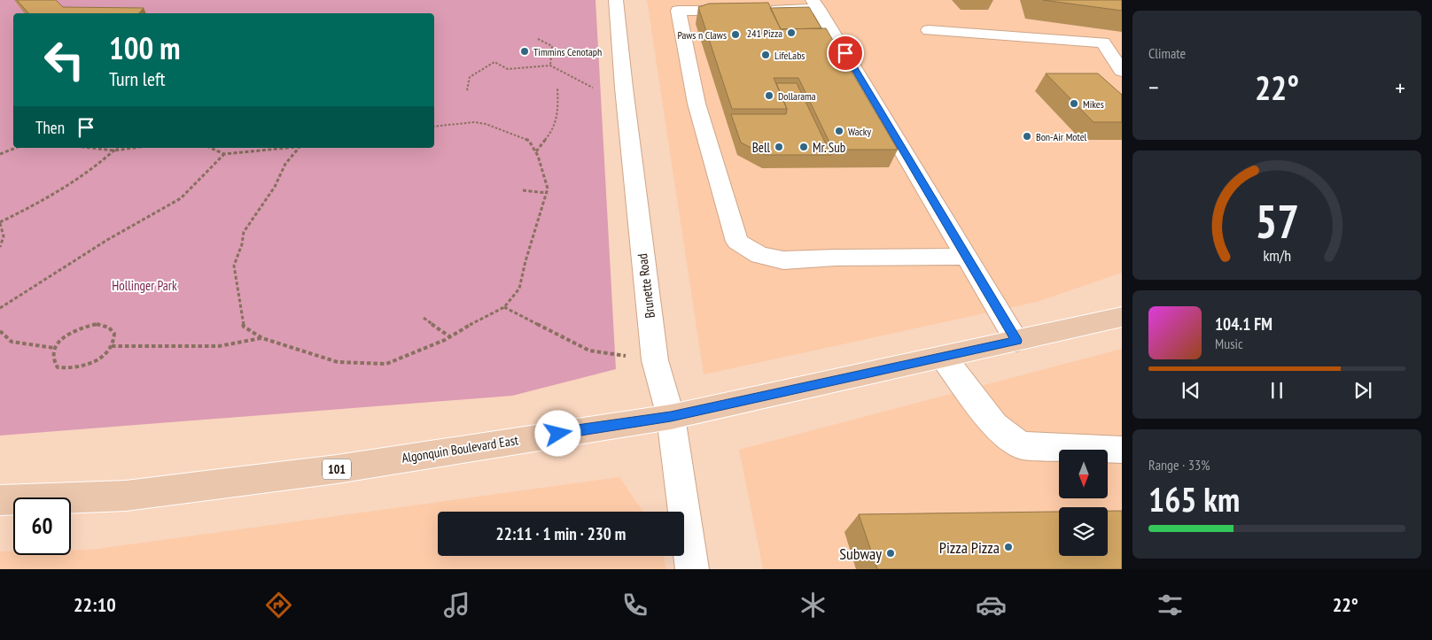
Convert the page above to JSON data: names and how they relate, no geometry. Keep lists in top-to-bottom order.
{
  "streets": {
    "main road": ["Algonquin Boulevard East", "101"],
    "street": ["Brunette Road"]
  },
  "crossings": [
    ["Brunette Road", "Algonquin Boulevard East"]
  ],
  "parks": ["Hollinger Park"],
  "places": [
    "241 Pizza",
    "Paws n Claws",
    "Timmins Cenotaph",
    "LifeLabs",
    "Dollarama",
    "Mikes",
    "Wacky",
    "Bon-Air Motel",
    "Bell",
    "Mr. Sub",
    "Pizza Pizza",
    "Subway"
  ],
  "north": "bottom",
  "page": {
    "tile": [
      "Climate",
      ["Range · 33%", "165 km"]
    ],
    "turn": ["100 m", "Turn left"],
    "heat": ["−", "22°", "+"],
    "then": "Then",
    "song": ["104.1 FM", "Music"],
    "limit": "60",
    "trip": "22:11 · 1 min · 230 m",
    "tabs": ["22:10", "22°"],
    "gauge": ["57", "km/h"]
  }
}
